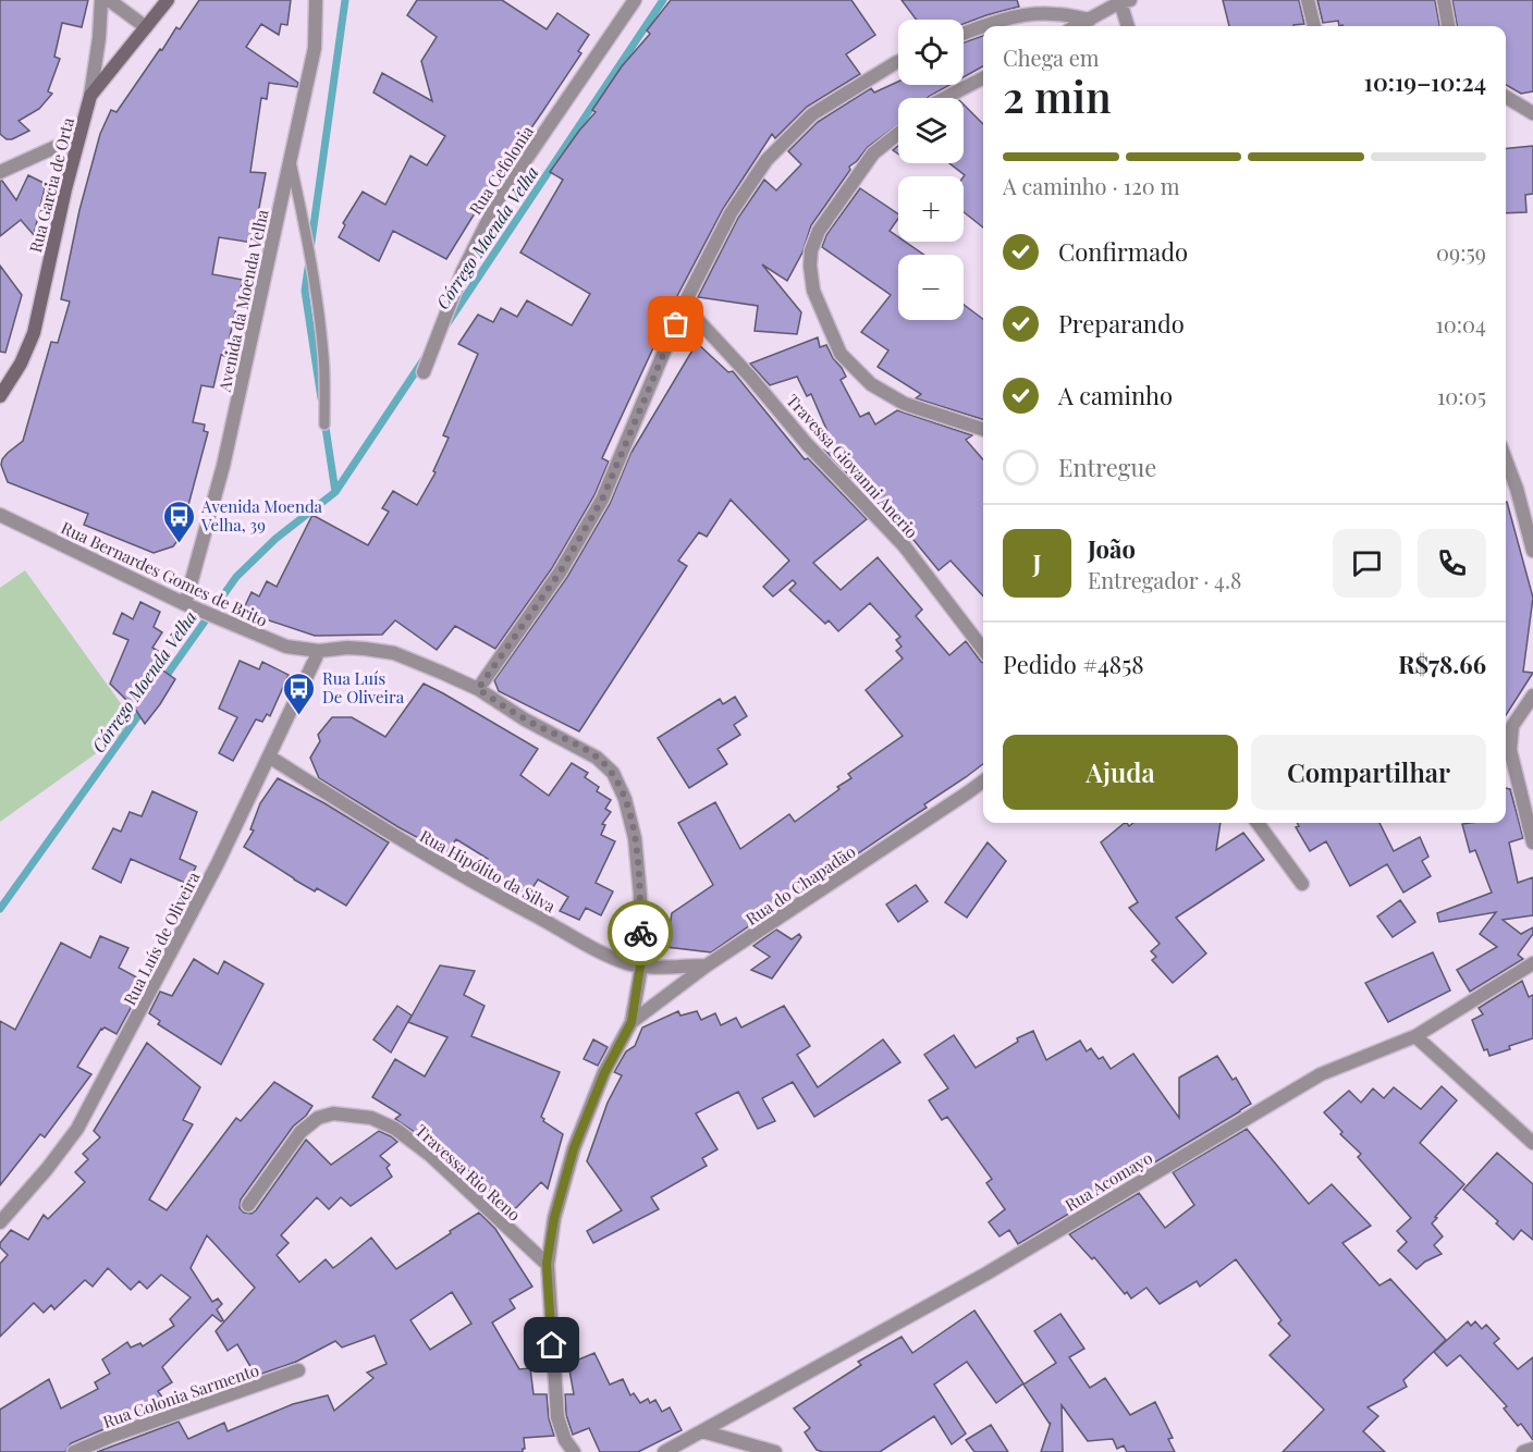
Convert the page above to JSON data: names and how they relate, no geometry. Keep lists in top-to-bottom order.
{
  "streets": {
    "street": [
      "Rua Cefolonia",
      "Rua Garcia de Orta",
      "Avenida da Moenda Velha",
      "Travessa Giovanni Anerio",
      "Rua Bernardes Gomes de Brito",
      "Rua Hipólito da Silva",
      "Rua do Chapadão",
      "Rua Luís de Oliveira",
      "Travessa Rio Reno",
      "Rua Acomayo",
      "Rua Colonia Sarmento"
    ]
  },
  "crossings": [
    ["Avenida da Moenda Velha", "Rua Bernardes Gomes de Brito"],
    ["Rua Bernardes Gomes de Brito", "Rua Hipólito da Silva"],
    ["Rua Bernardes Gomes de Brito", "Rua do Chapadão"],
    ["Rua Bernardes Gomes de Brito", "Rua Luís de Oliveira"],
    ["Rua Hipólito da Silva", "Rua do Chapadão"],
    ["Rua Hipólito da Silva", "Rua Luís de Oliveira"]
  ],
  "water": ["Córrego Moenda Velha"],
  "places": {
    "bus stop": ["Avenida Moenda Velha, 39", "Rua Luís De Oliveira"]
  },
  "page": {
    "map_buttons": ["+", "−"],
    "heading": ["2 min", "Chega em", "10:19–10:24"],
    "panel": [
      "João",
      "Entregador · 4.8",
      "Pedido #4858",
      "R$78.66"
    ],
    "bar": "A caminho · 120 m",
    "list": [
      ["Confirmado", "09:59"],
      ["Preparando", "10:04"],
      ["A caminho", "10:05"],
      "Entregue"
    ],
    "round": "J",
    "buttons": ["Ajuda", "Compartilhar"]
  }
}
